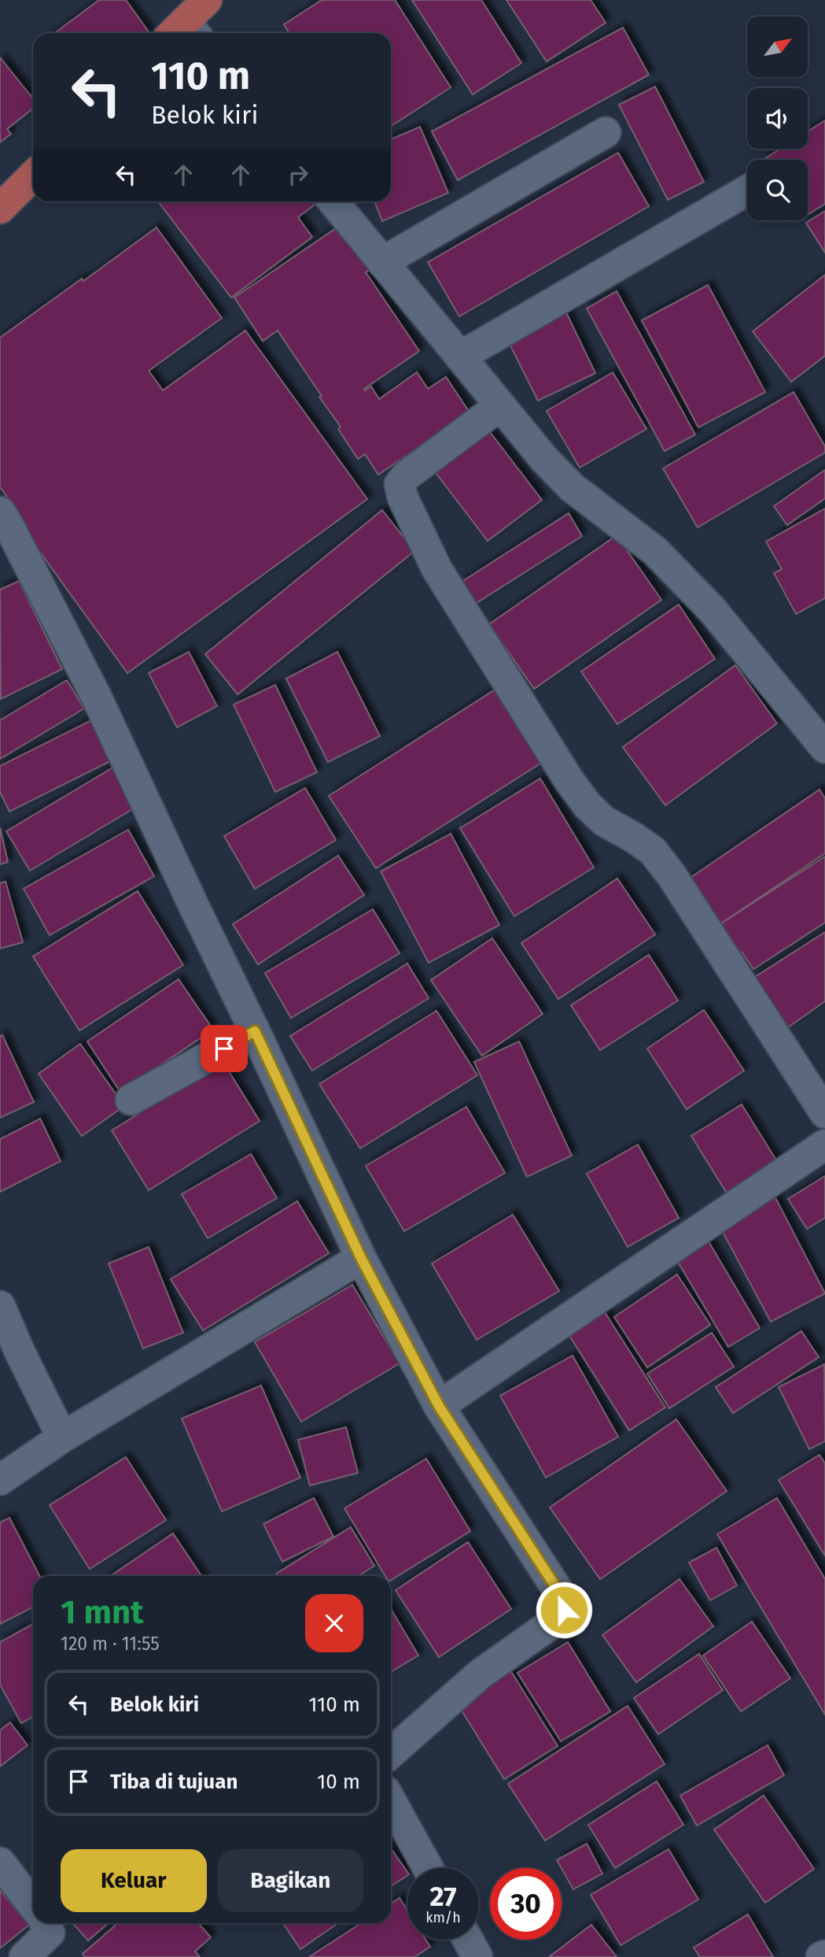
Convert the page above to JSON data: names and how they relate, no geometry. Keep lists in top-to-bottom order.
{
  "north": "top right",
  "page": {
    "turn": ["110 m", "Belok kiri"],
    "heading": ["1 mnt", "120 m · 11:55"],
    "list": [
      {
        "name": "Belok kiri",
        "value": "110 m"
      },
      {
        "name": "Tiba di tujuan",
        "value": "10 m"
      }
    ],
    "buttons": ["Keluar", "Bagikan"],
    "speed": "27 km/h",
    "limit": "30"
  }
}
